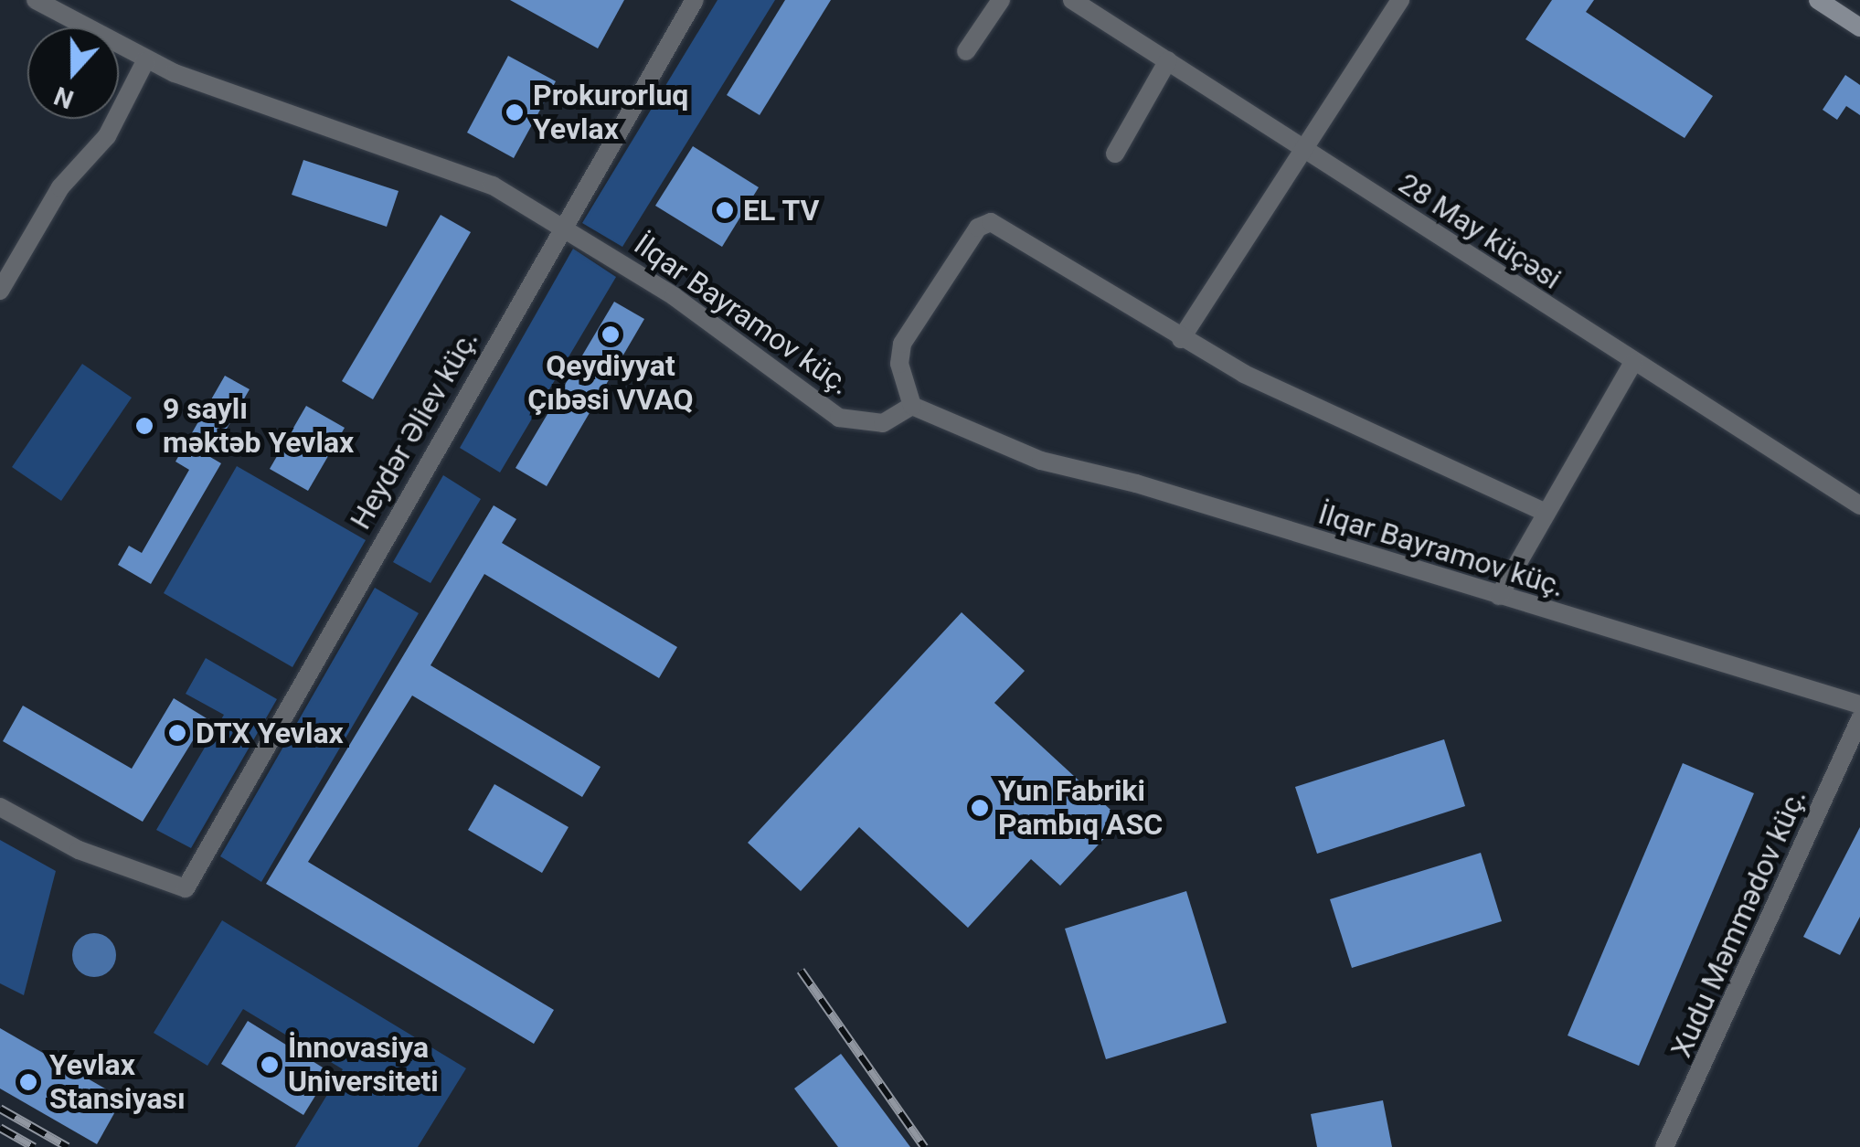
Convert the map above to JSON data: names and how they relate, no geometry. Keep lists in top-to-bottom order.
{
  "streets": {
    "street": [
      "28 May küçəsi",
      "İlqar Bayramov küç.",
      "Heydər Əliev küç.",
      "Xudu Məmmədov küç."
    ]
  },
  "crossings": [
    ["İlqar Bayramov küç.", "Heydər Əliev küç."]
  ],
  "places": [
    "Prokurorluq Yevlax",
    "EL TV",
    "Qeydiyyat Çıbəsi VVAQ",
    "9 saylı məktəb Yevlax",
    "DTX Yevlax",
    "Yun Fabriki Pambıq ASC",
    "İnnovasiya Universiteti",
    "Yevlax Stansiyası"
  ],
  "north": "bottom"
}
